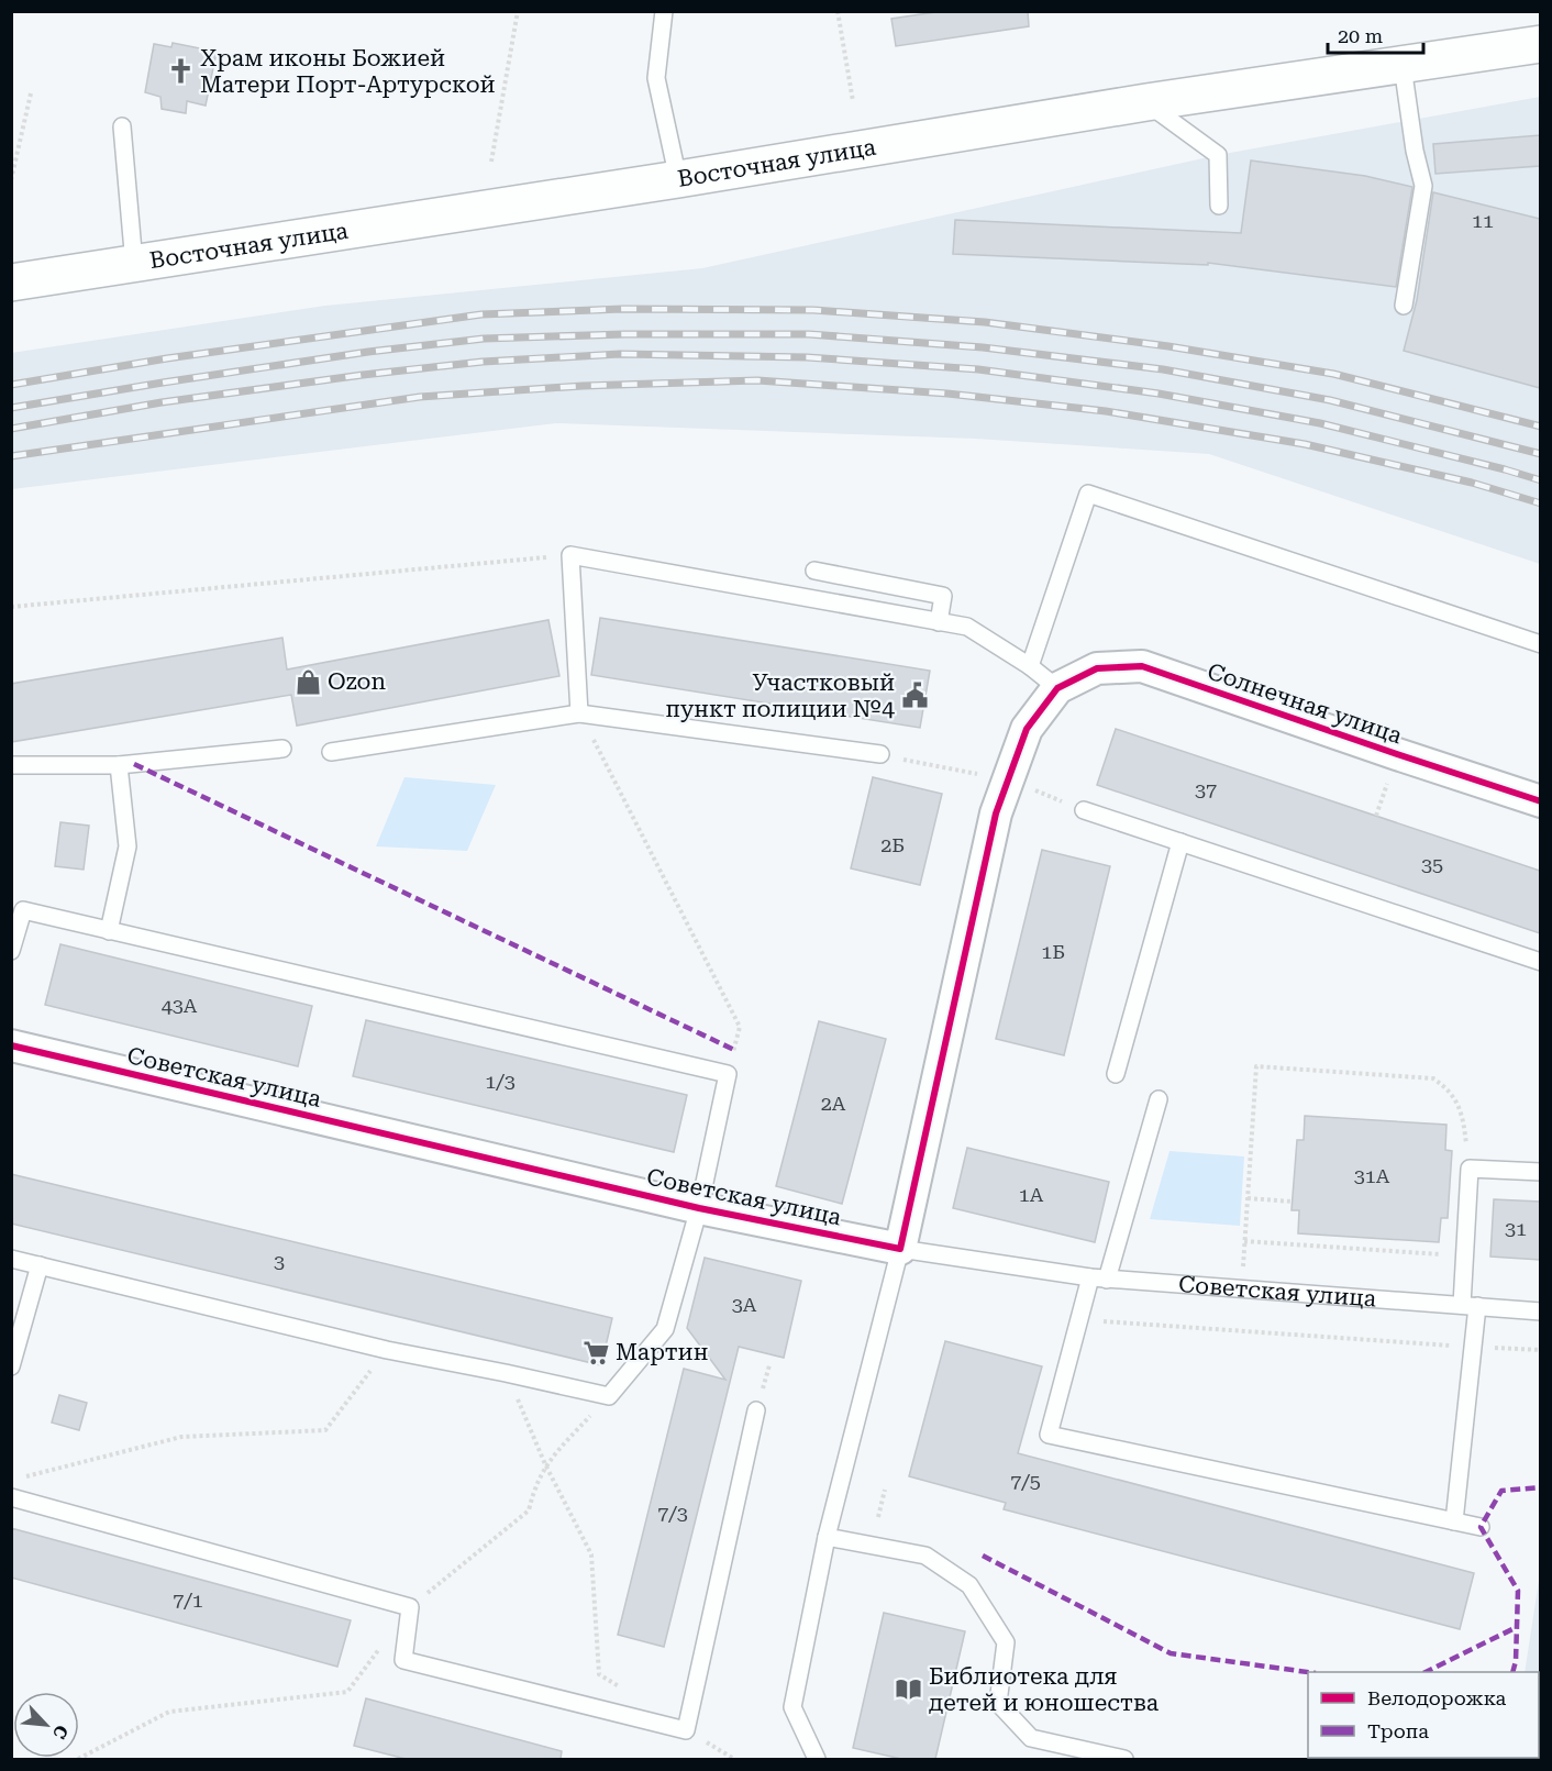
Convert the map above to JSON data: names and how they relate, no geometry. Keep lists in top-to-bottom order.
{
  "streets": {
    "main road": ["Восточная улица"],
    "street": ["Солнечная улица", "Советская улица"]
  },
  "places": {
    "church": ["Храм иконы Божией Матери Порт-Артурской"],
    "shop": ["Ozon"],
    "public building": ["Участковый пункт полиции №4"],
    "supermarket": ["Мартин"],
    "library": ["Библиотека для детей и юношества"]
  },
  "house_numbers": [
    "11",
    "37",
    "2Б",
    "35",
    "1Б",
    "43А",
    "1/3",
    "2А",
    "31А",
    "1А",
    "31",
    "3",
    "3А",
    "7/5",
    "7/3",
    "7/1"
  ],
  "legend": ["Велодорожка", "Тропа"],
  "scale_bar": "20 m",
  "north": "bottom right"
}
